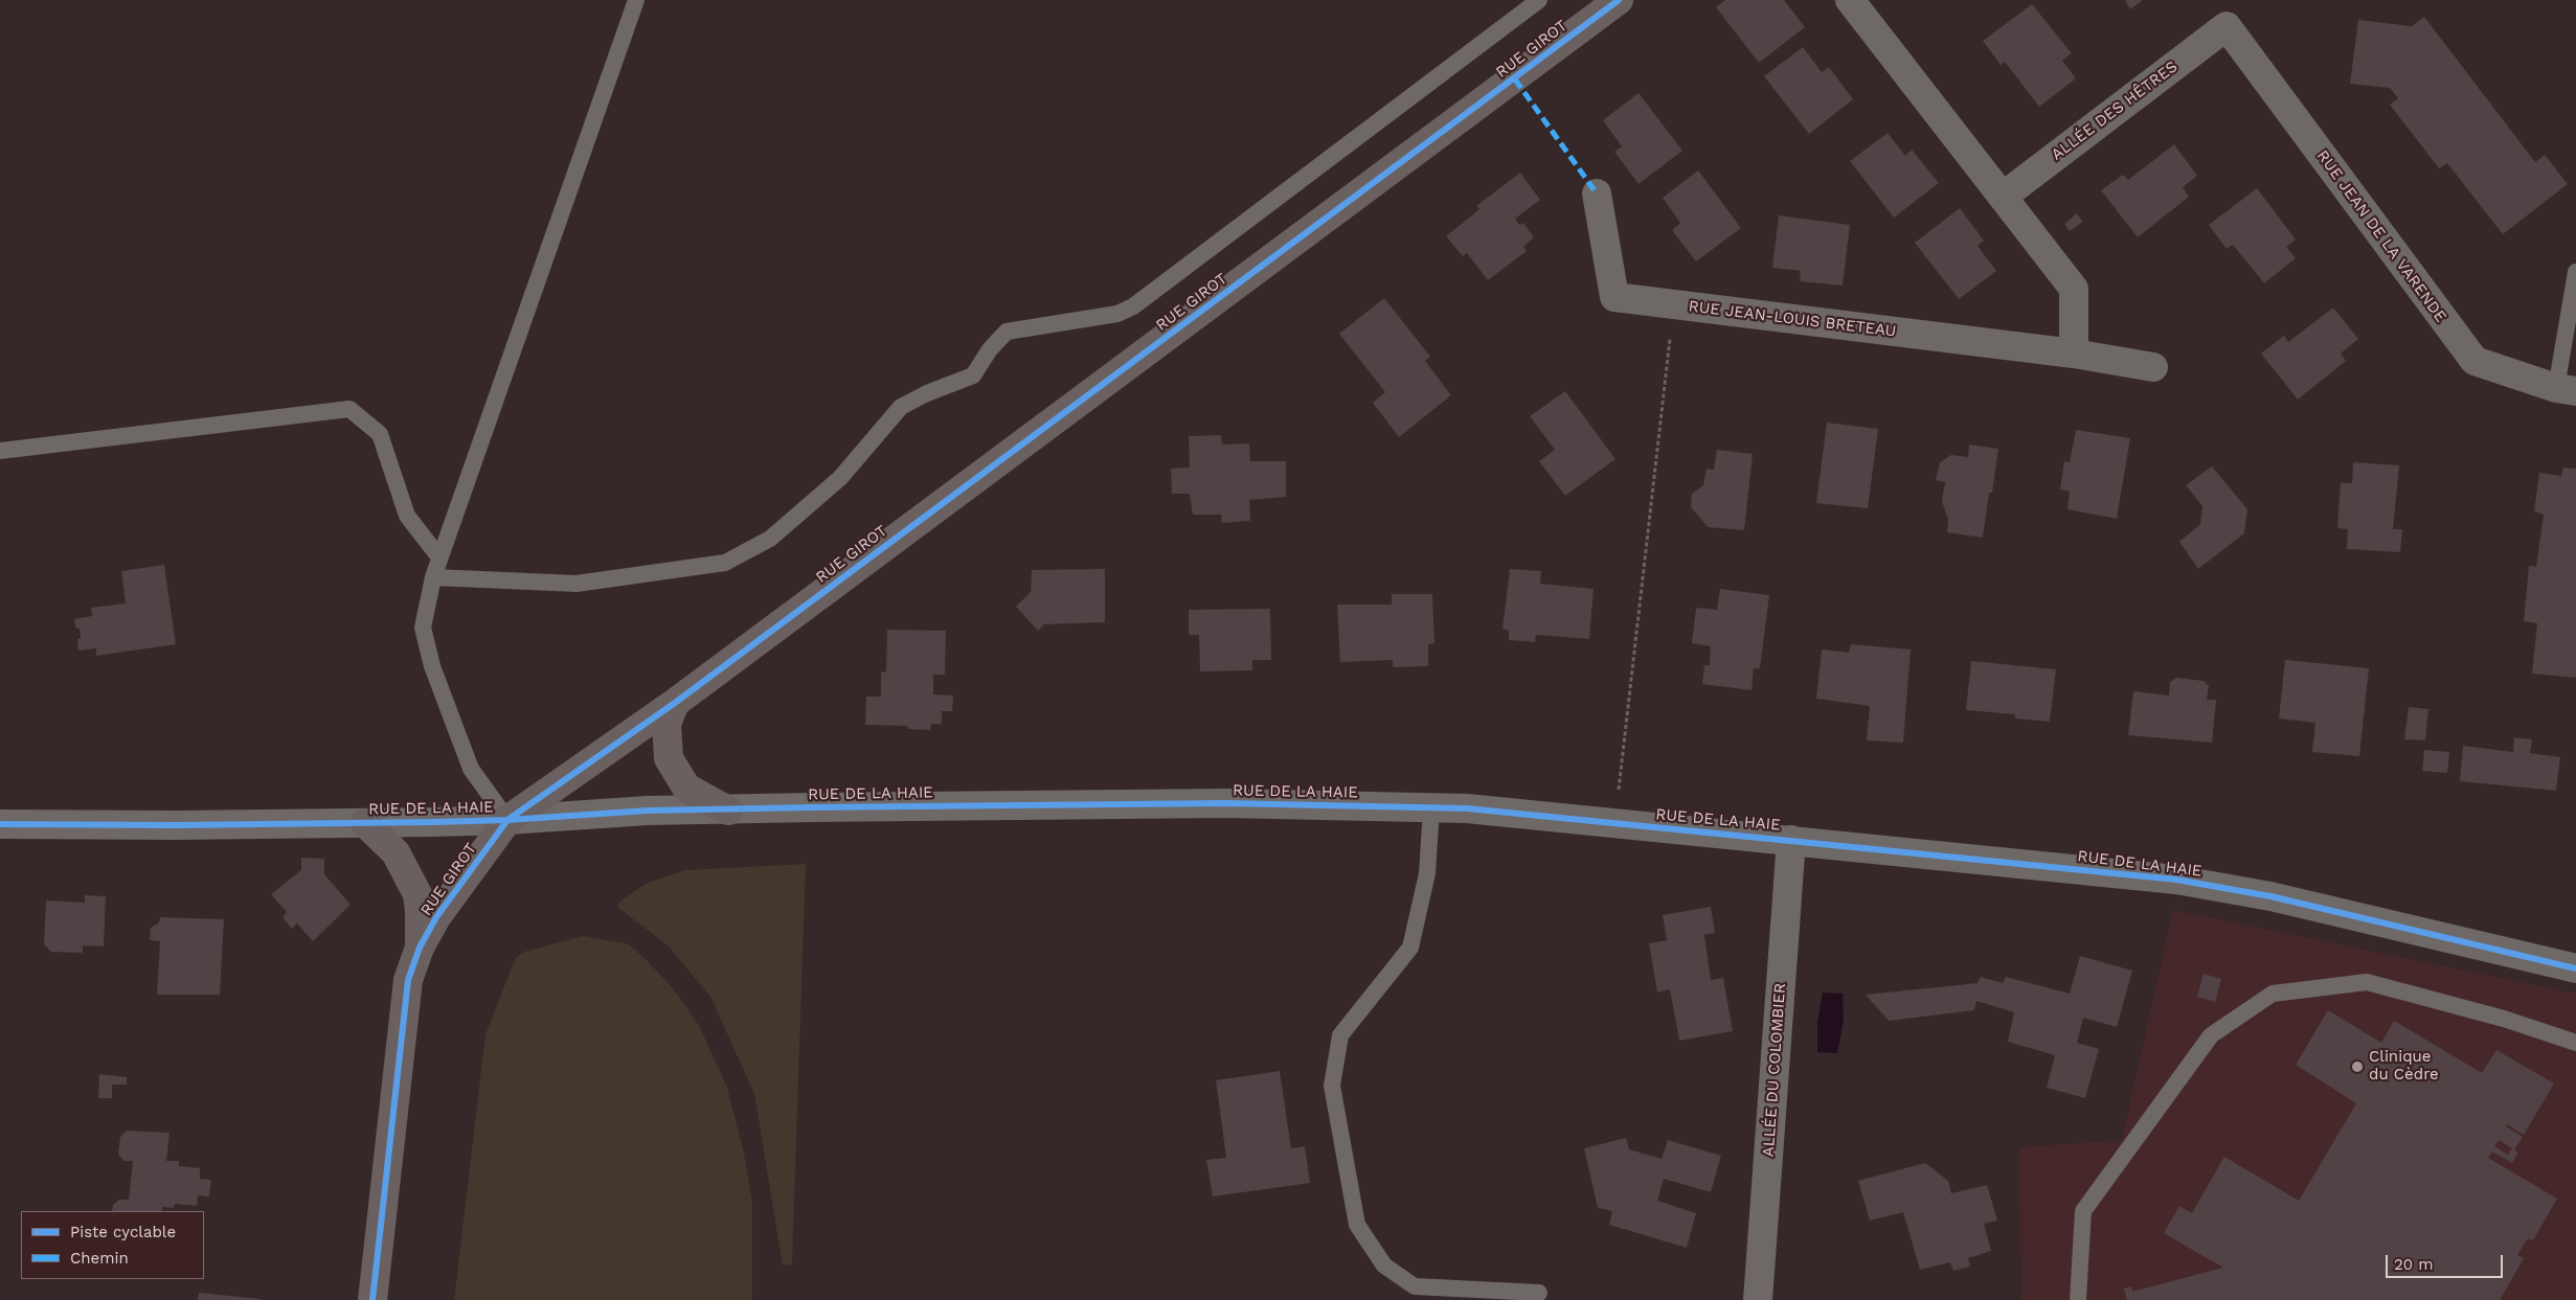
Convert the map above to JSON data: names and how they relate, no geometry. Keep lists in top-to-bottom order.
{
  "streets": {
    "street": [
      "RUE GIROT",
      "ALLÉE DES HÊTRES",
      "RUE JEAN DE LA VARENDE",
      "RUE JEAN-LOUIS BRETEAU",
      "RUE DE LA HAIE",
      "ALLÉE DU COLOMBIER"
    ]
  },
  "crossings": [
    ["RUE GIROT", "RUE DE LA HAIE"],
    ["ALLÉE DES HÊTRES", "RUE JEAN DE LA VARENDE"],
    ["RUE DE LA HAIE", "ALLÉE DU COLOMBIER"]
  ],
  "places": ["Clinique du Cèdre"],
  "legend": ["Piste cyclable", "Chemin"],
  "scale_bar": "20 m"
}
